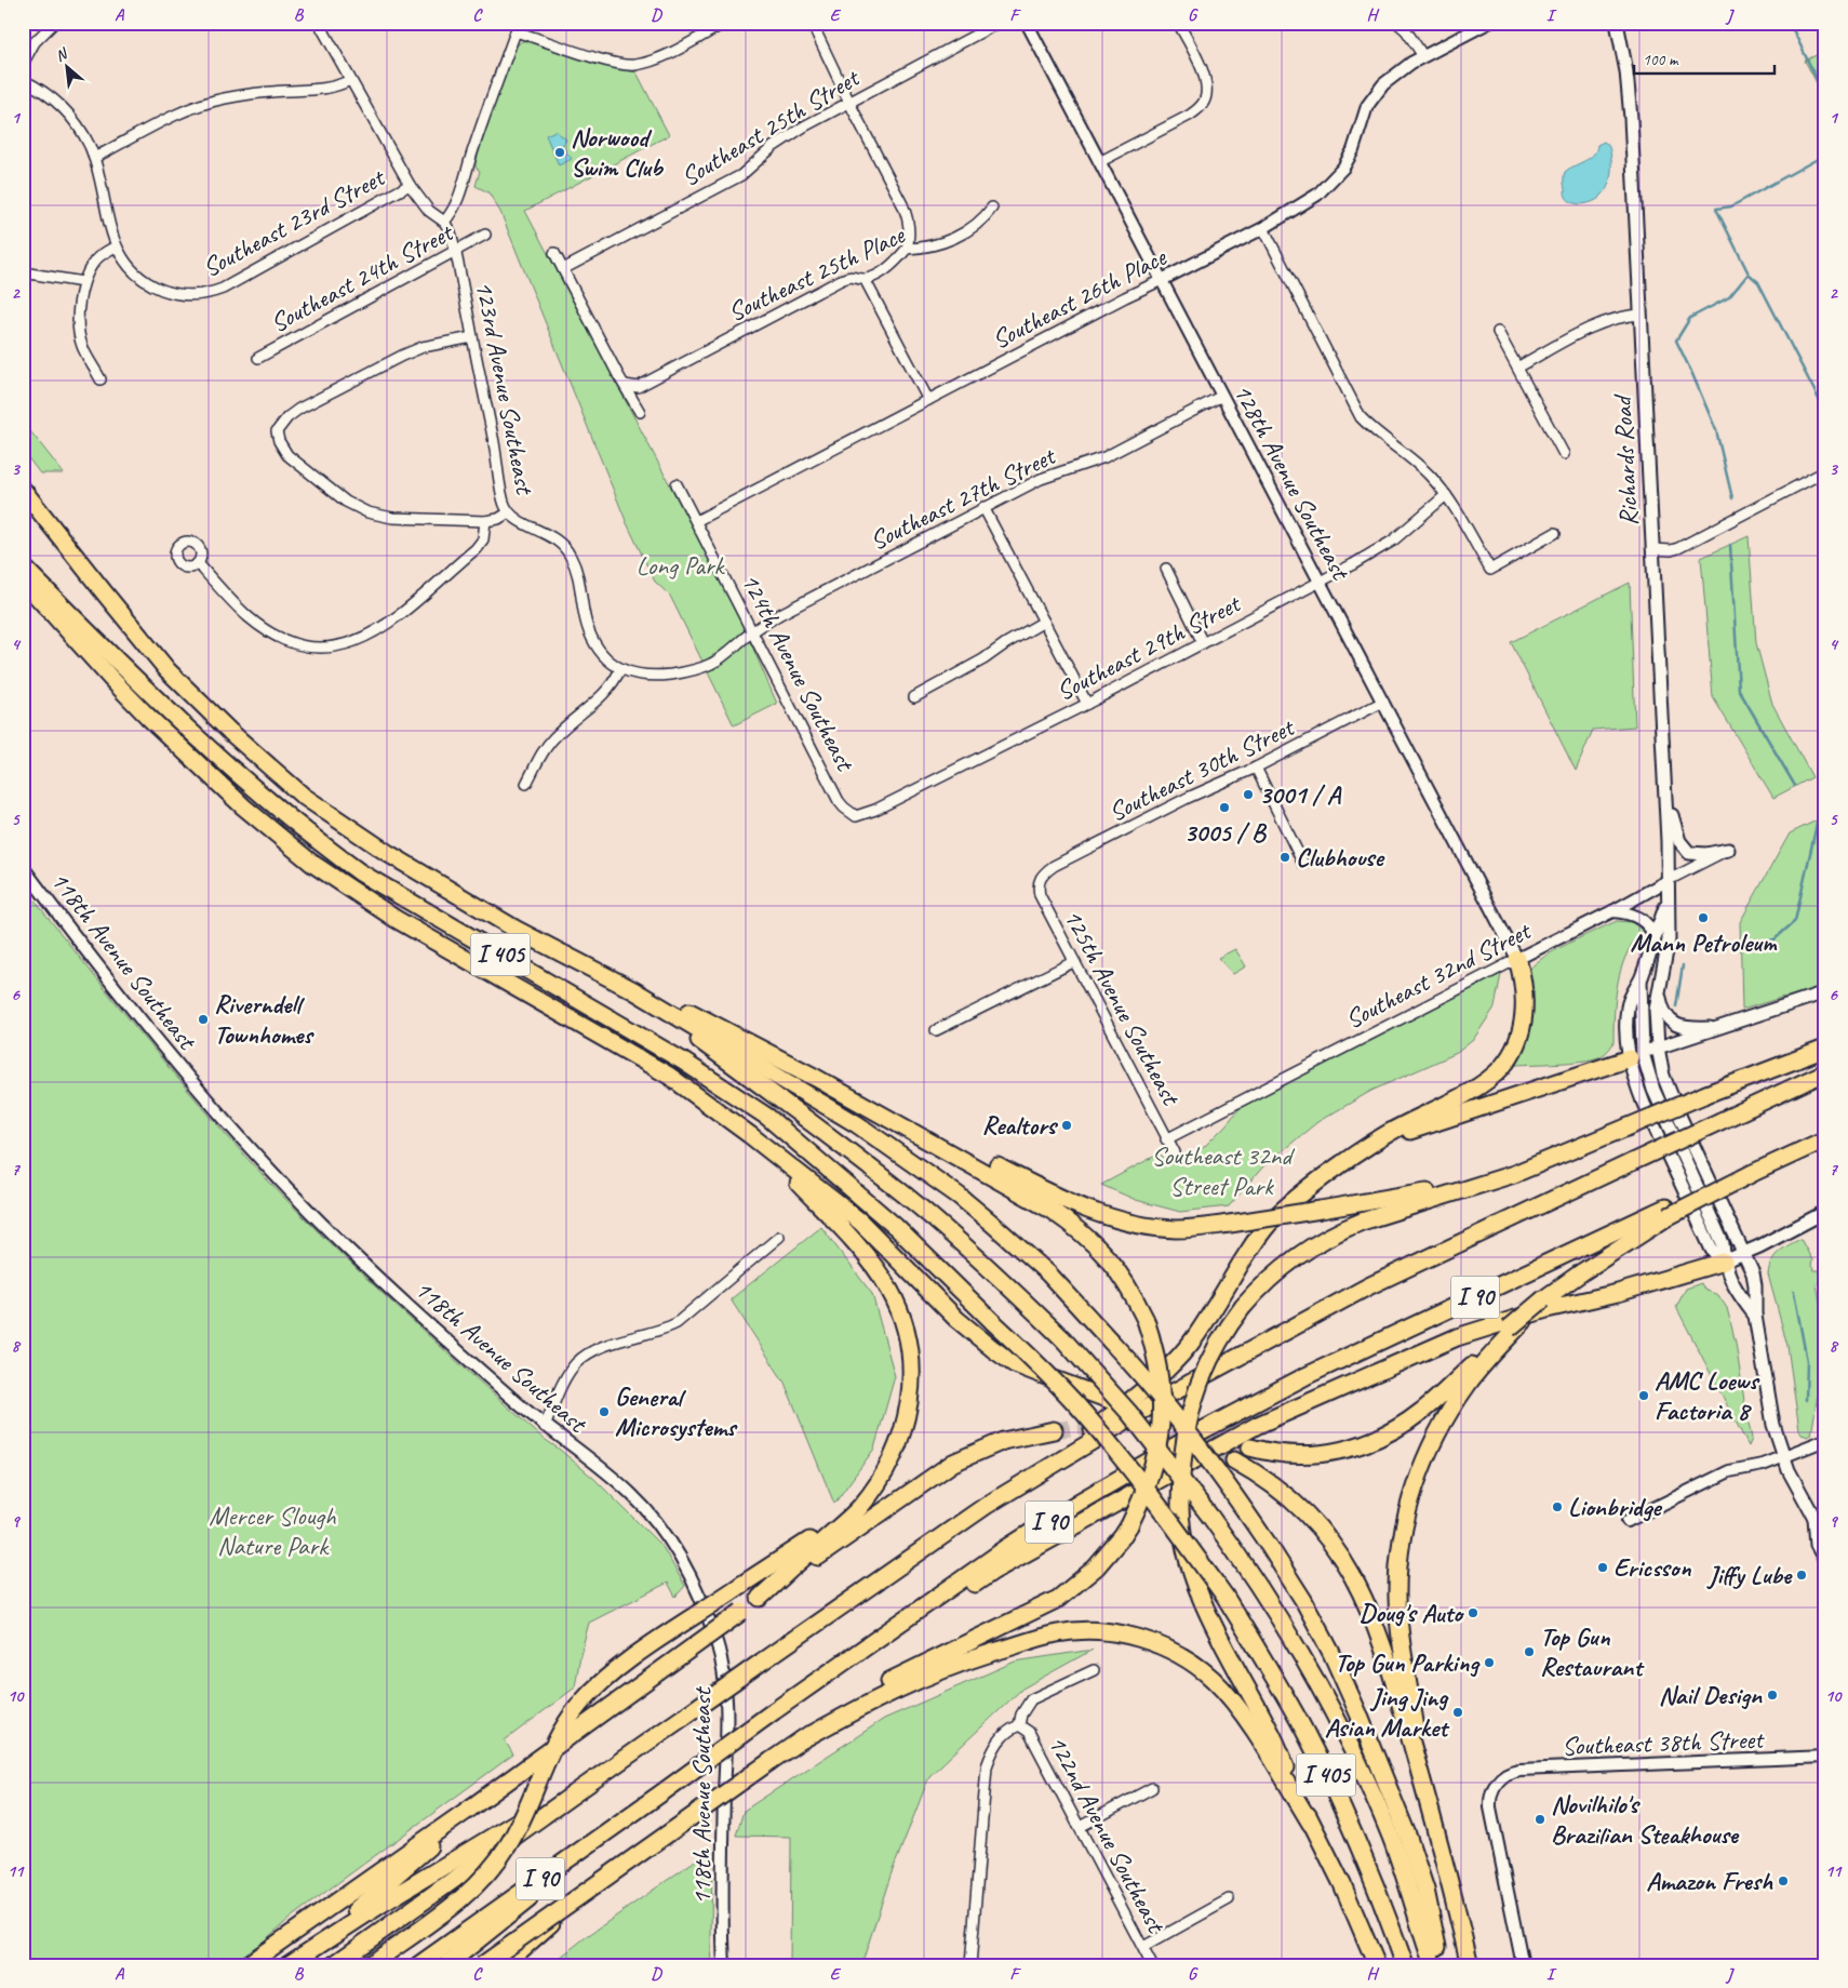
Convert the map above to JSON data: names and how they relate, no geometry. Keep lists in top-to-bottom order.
{
  "streets": {
    "highway": ["I 405", "I 90"],
    "main road": ["Richards Road"],
    "street": [
      "Southeast 25th Street",
      "Southeast 23rd Street",
      "Southeast 25th Place",
      "Southeast 24th Street",
      "Southeast 26th Place",
      "123rd Avenue Southeast",
      "128th Avenue Southeast",
      "Southeast 27th Street",
      "Southeast 29th Street",
      "124th Avenue Southeast",
      "Southeast 30th Street",
      "118th Avenue Southeast",
      "Southeast 32nd Street",
      "125th Avenue Southeast",
      "Southeast 38th Street",
      "122nd Avenue Southeast"
    ]
  },
  "crossings": [
    ["Southeast 23rd Street", "123rd Avenue Southeast"],
    ["Southeast 24th Street", "123rd Avenue Southeast"],
    ["Southeast 26th Place", "128th Avenue Southeast"],
    ["Southeast 26th Place", "124th Avenue Southeast"],
    ["123rd Avenue Southeast", "Southeast 27th Street"],
    ["123rd Avenue Southeast", "124th Avenue Southeast"],
    ["Richards Road", "Southeast 32nd Street"],
    ["128th Avenue Southeast", "Southeast 27th Street"],
    ["128th Avenue Southeast", "Southeast 29th Street"],
    ["128th Avenue Southeast", "Southeast 30th Street"],
    ["128th Avenue Southeast", "Southeast 32nd Street"],
    ["Southeast 27th Street", "124th Avenue Southeast"],
    ["Southeast 29th Street", "124th Avenue Southeast"],
    ["Southeast 30th Street", "125th Avenue Southeast"],
    ["Southeast 32nd Street", "125th Avenue Southeast"]
  ],
  "parks": ["Long Park", "Southeast 32nd Street Park", "Mercer Slough Nature Park"],
  "places": [
    "Norwood Swim Club",
    "3001 / A",
    "3005 / B",
    "Clubhouse",
    "Mann Petroleum",
    "Riverndell Townhomes",
    "Realtors",
    "AMC Loews Factoria 8",
    "General Microsystems",
    "Lionbridge",
    "Ericsson",
    "Jiffy Lube",
    "Doug's Auto",
    "Top Gun Restaurant",
    "Top Gun Parking",
    "Nail Design",
    "Jing Jing Asian Market",
    "Novilhilo's Brazilian Steakhouse",
    "Amazon Fresh"
  ],
  "scale_bar": "100 m",
  "north": "top left",
  "grid": {
    "columns": [
      "A",
      "B",
      "C",
      "D",
      "E",
      "F",
      "G",
      "H",
      "I",
      "J"
    ],
    "rows": [
      "1",
      "2",
      "3",
      "4",
      "5",
      "6",
      "7",
      "8",
      "9",
      "10",
      "11"
    ]
  }
}
